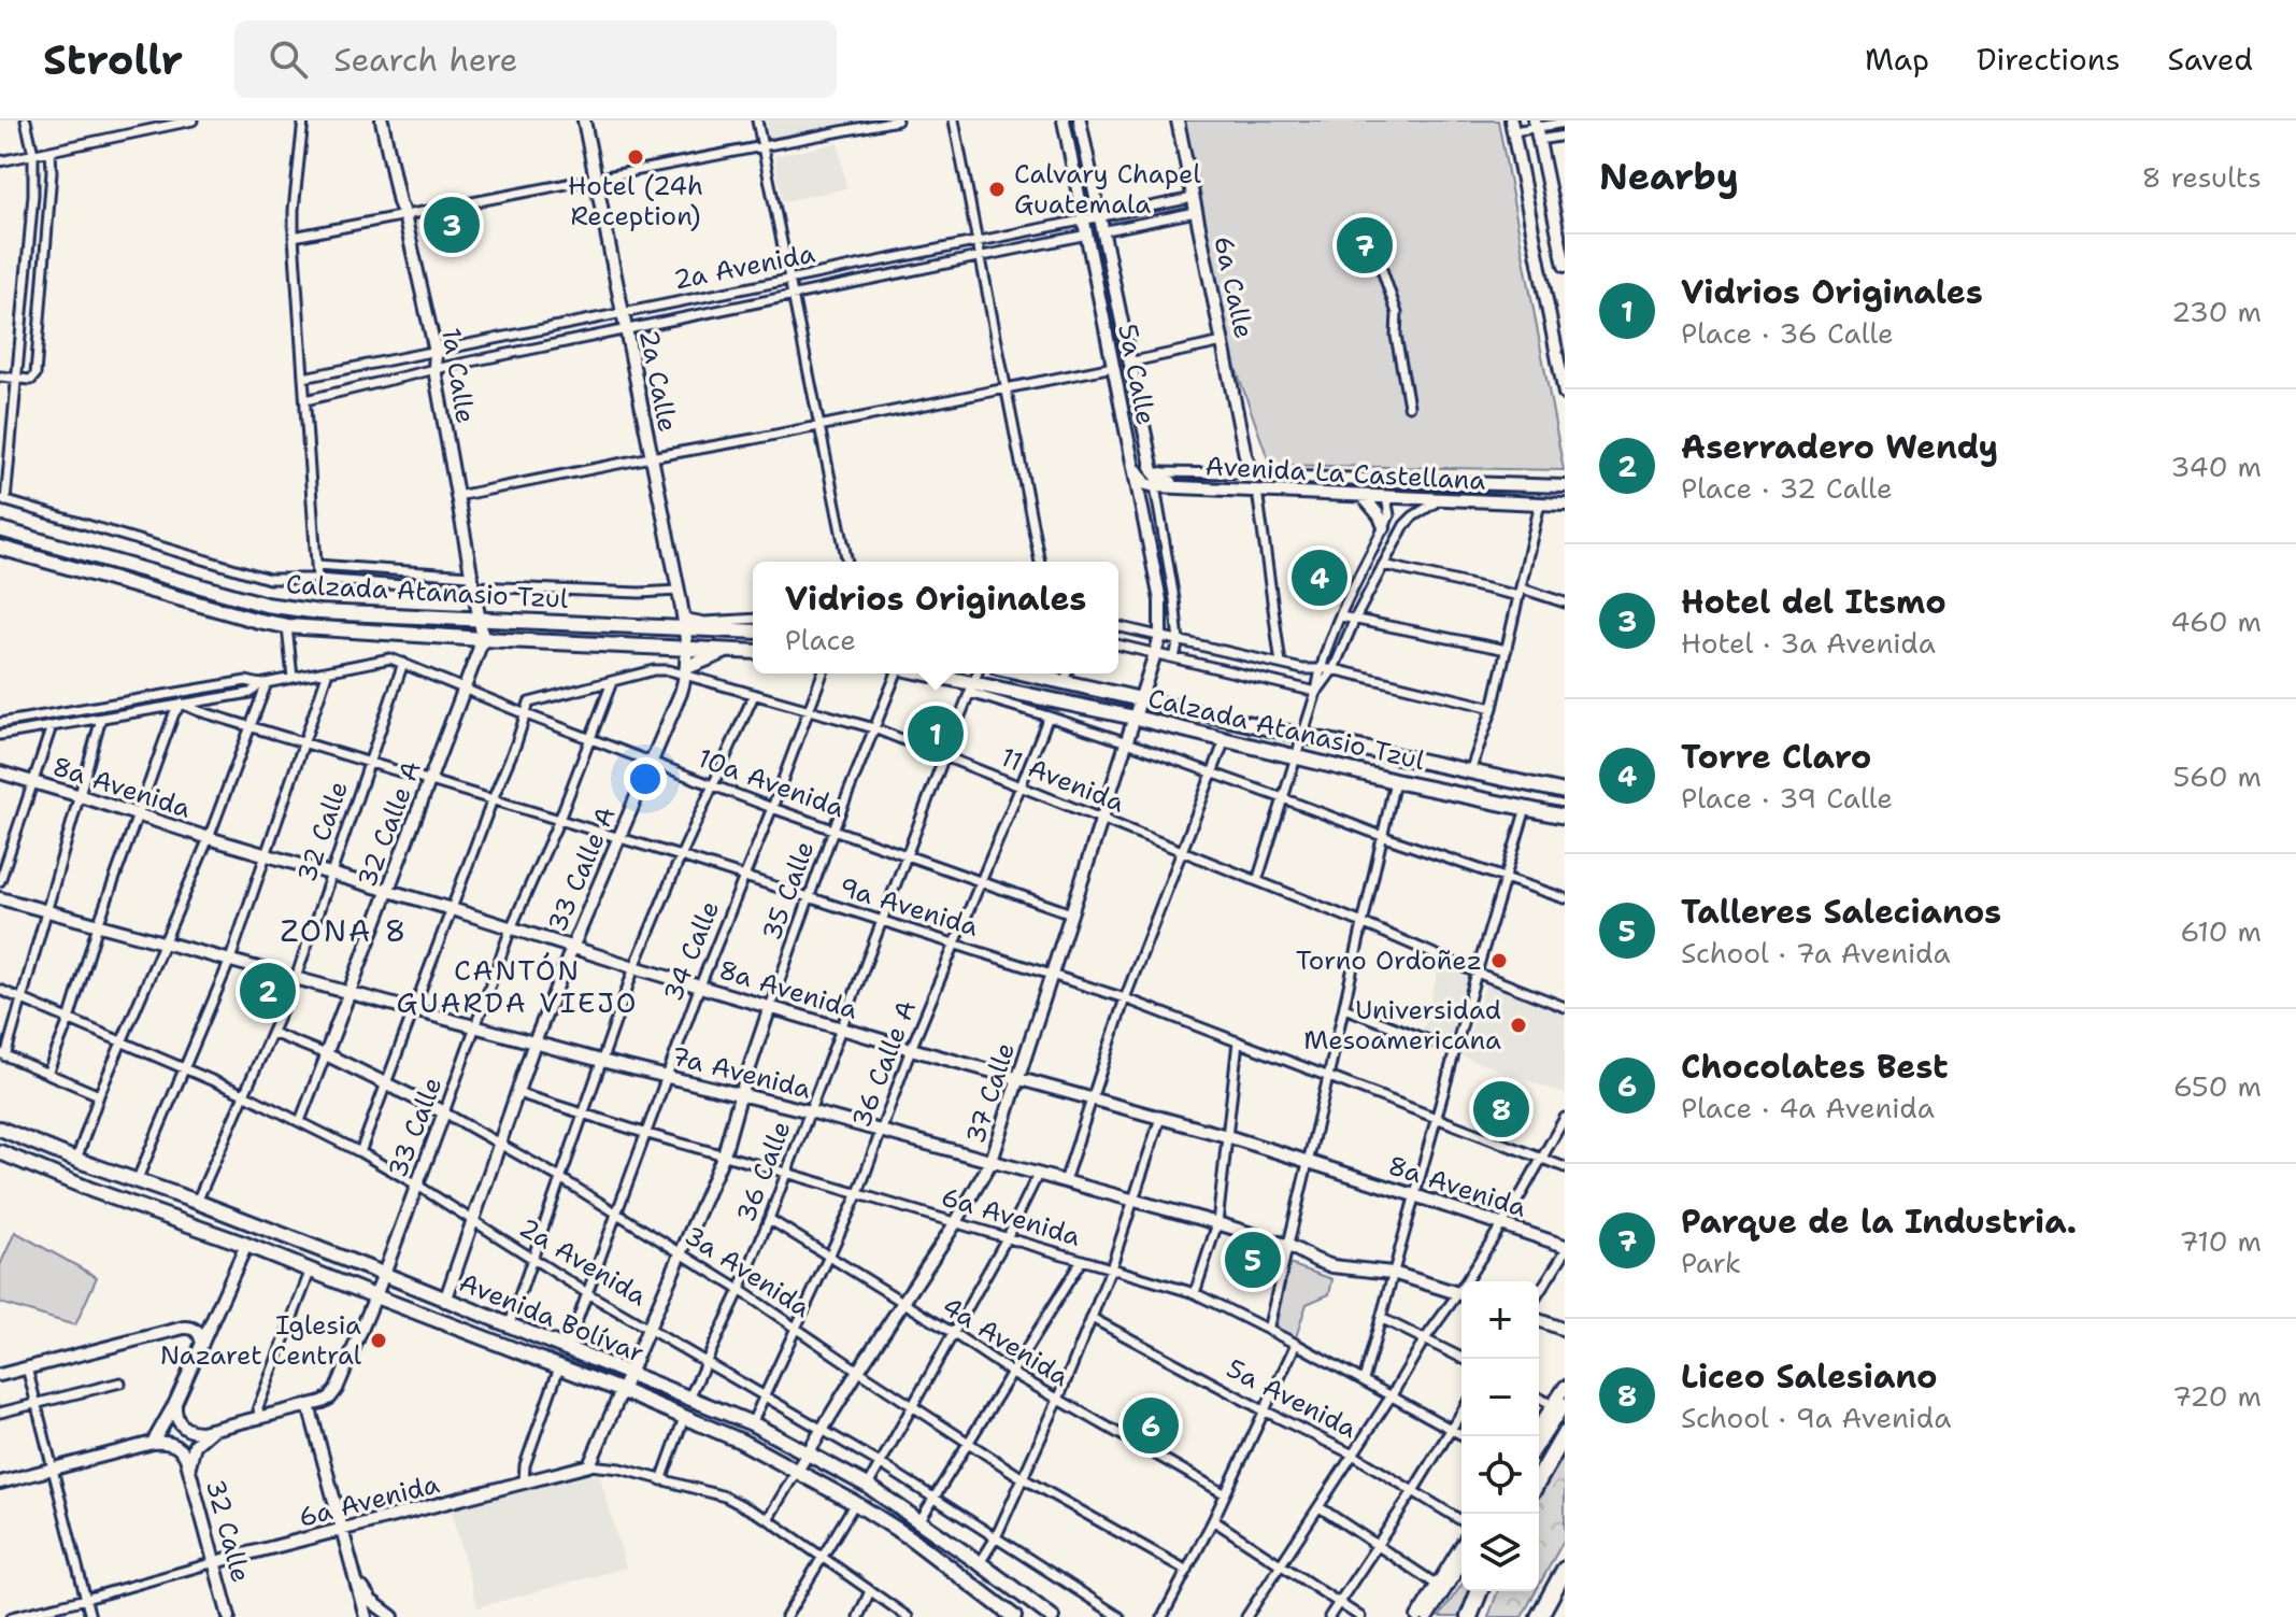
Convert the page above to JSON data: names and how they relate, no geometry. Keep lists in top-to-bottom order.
{
  "streets": {
    "main road": [
      "6a Calle",
      "5a Calle",
      "1a Calle",
      "2a Calle",
      "Avenida La Castellana",
      "Calzada Atanasio Tzul",
      "8a Avenida",
      "32 Calle A",
      "32 Calle",
      "33 Calle A",
      "35 Calle",
      "7a Avenida",
      "37 Calle",
      "33 Calle",
      "6a Avenida",
      "3a Avenida",
      "Avenida Bolívar"
    ],
    "street": [
      "2a Avenida",
      "11 Avenida",
      "10a Avenida",
      "9a Avenida",
      "34 Calle",
      "36 Calle A",
      "36 Calle",
      "4a Avenida",
      "5a Avenida"
    ]
  },
  "crossings": [
    ["2a Avenida", "6a Calle"],
    ["2a Avenida", "5a Calle"],
    ["2a Avenida", "1a Calle"],
    ["2a Avenida", "2a Calle"],
    ["2a Avenida", "32 Calle A"],
    ["2a Avenida", "32 Calle"],
    ["2a Avenida", "33 Calle A"],
    ["2a Avenida", "35 Calle"],
    ["2a Avenida", "34 Calle"],
    ["2a Avenida", "36 Calle A"],
    ["2a Avenida", "37 Calle"],
    ["2a Avenida", "33 Calle"],
    ["2a Avenida", "36 Calle"],
    ["6a Calle", "Avenida La Castellana"],
    ["5a Calle", "Avenida La Castellana"],
    ["5a Calle", "37 Calle"],
    ["1a Calle", "Calzada Atanasio Tzul"],
    ["1a Calle", "32 Calle A"],
    ["2a Calle", "Calzada Atanasio Tzul"],
    ["2a Calle", "33 Calle A"],
    ["Calzada Atanasio Tzul", "32 Calle A"],
    ["Calzada Atanasio Tzul", "33 Calle A"],
    ["Calzada Atanasio Tzul", "37 Calle"],
    ["Calzada Atanasio Tzul", "36 Calle"],
    ["11 Avenida", "10a Avenida"],
    ["11 Avenida", "33 Calle A"],
    ["11 Avenida", "35 Calle"],
    ["11 Avenida", "34 Calle"],
    ["11 Avenida", "36 Calle A"],
    ["11 Avenida", "37 Calle"],
    ["11 Avenida", "33 Calle"],
    ["11 Avenida", "36 Calle"],
    ["10a Avenida", "32 Calle A"],
    ["10a Avenida", "32 Calle"],
    ["10a Avenida", "33 Calle A"],
    ["10a Avenida", "35 Calle"],
    ["10a Avenida", "9a Avenida"],
    ["10a Avenida", "34 Calle"],
    ["10a Avenida", "36 Calle A"],
    ["10a Avenida", "37 Calle"],
    ["10a Avenida", "33 Calle"],
    ["10a Avenida", "36 Calle"],
    ["8a Avenida", "32 Calle A"],
    ["8a Avenida", "32 Calle"],
    ["8a Avenida", "33 Calle A"],
    ["8a Avenida", "35 Calle"],
    ["8a Avenida", "34 Calle"],
    ["8a Avenida", "36 Calle A"],
    ["8a Avenida", "37 Calle"],
    ["8a Avenida", "33 Calle"],
    ["8a Avenida", "36 Calle"],
    ["32 Calle A", "9a Avenida"],
    ["32 Calle A", "7a Avenida"],
    ["32 Calle A", "3a Avenida"],
    ["32 Calle", "9a Avenida"],
    ["32 Calle", "7a Avenida"],
    ["32 Calle", "6a Avenida"],
    ["32 Calle", "3a Avenida"],
    ["32 Calle", "Avenida Bolívar"],
    ["33 Calle A", "9a Avenida"],
    ["33 Calle A", "7a Avenida"],
    ["33 Calle A", "6a Avenida"],
    ["33 Calle A", "3a Avenida"],
    ["33 Calle A", "Avenida Bolívar"],
    ["35 Calle", "9a Avenida"],
    ["35 Calle", "7a Avenida"],
    ["35 Calle", "6a Avenida"],
    ["35 Calle", "3a Avenida"],
    ["35 Calle", "Avenida Bolívar"],
    ["9a Avenida", "34 Calle"],
    ["9a Avenida", "36 Calle A"],
    ["9a Avenida", "37 Calle"],
    ["9a Avenida", "33 Calle"],
    ["9a Avenida", "36 Calle"],
    ["34 Calle", "7a Avenida"],
    ["34 Calle", "6a Avenida"],
    ["34 Calle", "3a Avenida"],
    ["34 Calle", "Avenida Bolívar"],
    ["36 Calle A", "7a Avenida"],
    ["36 Calle A", "6a Avenida"],
    ["36 Calle A", "3a Avenida"],
    ["36 Calle A", "Avenida Bolívar"],
    ["36 Calle A", "4a Avenida"],
    ["7a Avenida", "37 Calle"],
    ["7a Avenida", "33 Calle"],
    ["7a Avenida", "36 Calle"],
    ["37 Calle", "6a Avenida"],
    ["37 Calle", "3a Avenida"],
    ["37 Calle", "Avenida Bolívar"],
    ["37 Calle", "4a Avenida"],
    ["33 Calle", "3a Avenida"],
    ["33 Calle", "Avenida Bolívar"],
    ["36 Calle", "6a Avenida"],
    ["36 Calle", "3a Avenida"],
    ["36 Calle", "Avenida Bolívar"],
    ["36 Calle", "4a Avenida"]
  ],
  "districts": ["ZONA 8", "CANTÓN GUARDA VIEJO"],
  "places": [
    "Hotel (24h Reception)",
    "Calvary Chapel Guatemala",
    "Torno Ordoñez",
    "Universidad Mesoamericana",
    "Iglesia Nazaret Central"
  ],
  "page": {
    "header": "Strollr",
    "search": "Search here",
    "nav": ["Map", "Directions", "Saved"],
    "heading": ["Nearby", "8 results"],
    "pins": [
      "3",
      "7",
      "4",
      "1",
      "2",
      "8",
      "5",
      "6"
    ],
    "list": [
      {
        "mark": "1",
        "name": "Vidrios Originales",
        "note": "Place · 36 Calle",
        "value": "230 m"
      },
      {
        "mark": "2",
        "name": "Aserradero Wendy",
        "note": "Place · 32 Calle",
        "value": "340 m"
      },
      {
        "mark": "3",
        "name": "Hotel del Itsmo",
        "note": "Hotel · 3a Avenida",
        "value": "460 m"
      },
      {
        "mark": "4",
        "name": "Torre Claro",
        "note": "Place · 39 Calle",
        "value": "560 m"
      },
      {
        "mark": "5",
        "name": "Talleres Salecianos",
        "note": "School · 7a Avenida",
        "value": "610 m"
      },
      {
        "mark": "6",
        "name": "Chocolates Best",
        "note": "Place · 4a Avenida",
        "value": "650 m"
      },
      {
        "mark": "7",
        "name": "Parque de la Industria.",
        "note": "Park",
        "value": "710 m"
      },
      {
        "mark": "8",
        "name": "Liceo Salesiano",
        "note": "School · 9a Avenida",
        "value": "720 m"
      }
    ],
    "popup": ["Vidrios Originales", "Place"],
    "map_buttons": ["+", "−"]
  }
}
